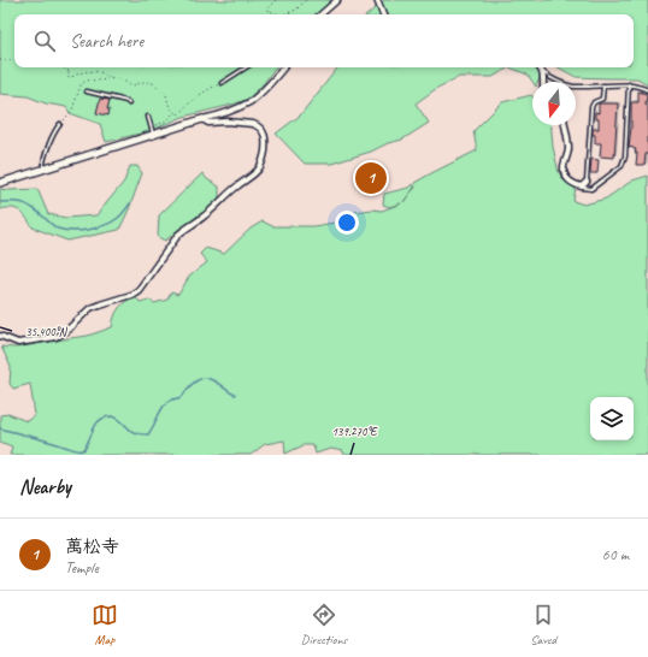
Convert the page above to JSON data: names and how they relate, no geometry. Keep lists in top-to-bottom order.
{
  "north": "bottom",
  "page": {
    "search": "Search here",
    "pins": "1",
    "heading": "Nearby",
    "list": [
      {
        "mark": "1",
        "name": "萬松寺",
        "note": "Temple",
        "value": "60 m"
      }
    ],
    "nav": ["Map", "Directions", "Saved"]
  },
  "coordinates": ["35.400°N", "139.270°E"]
}
